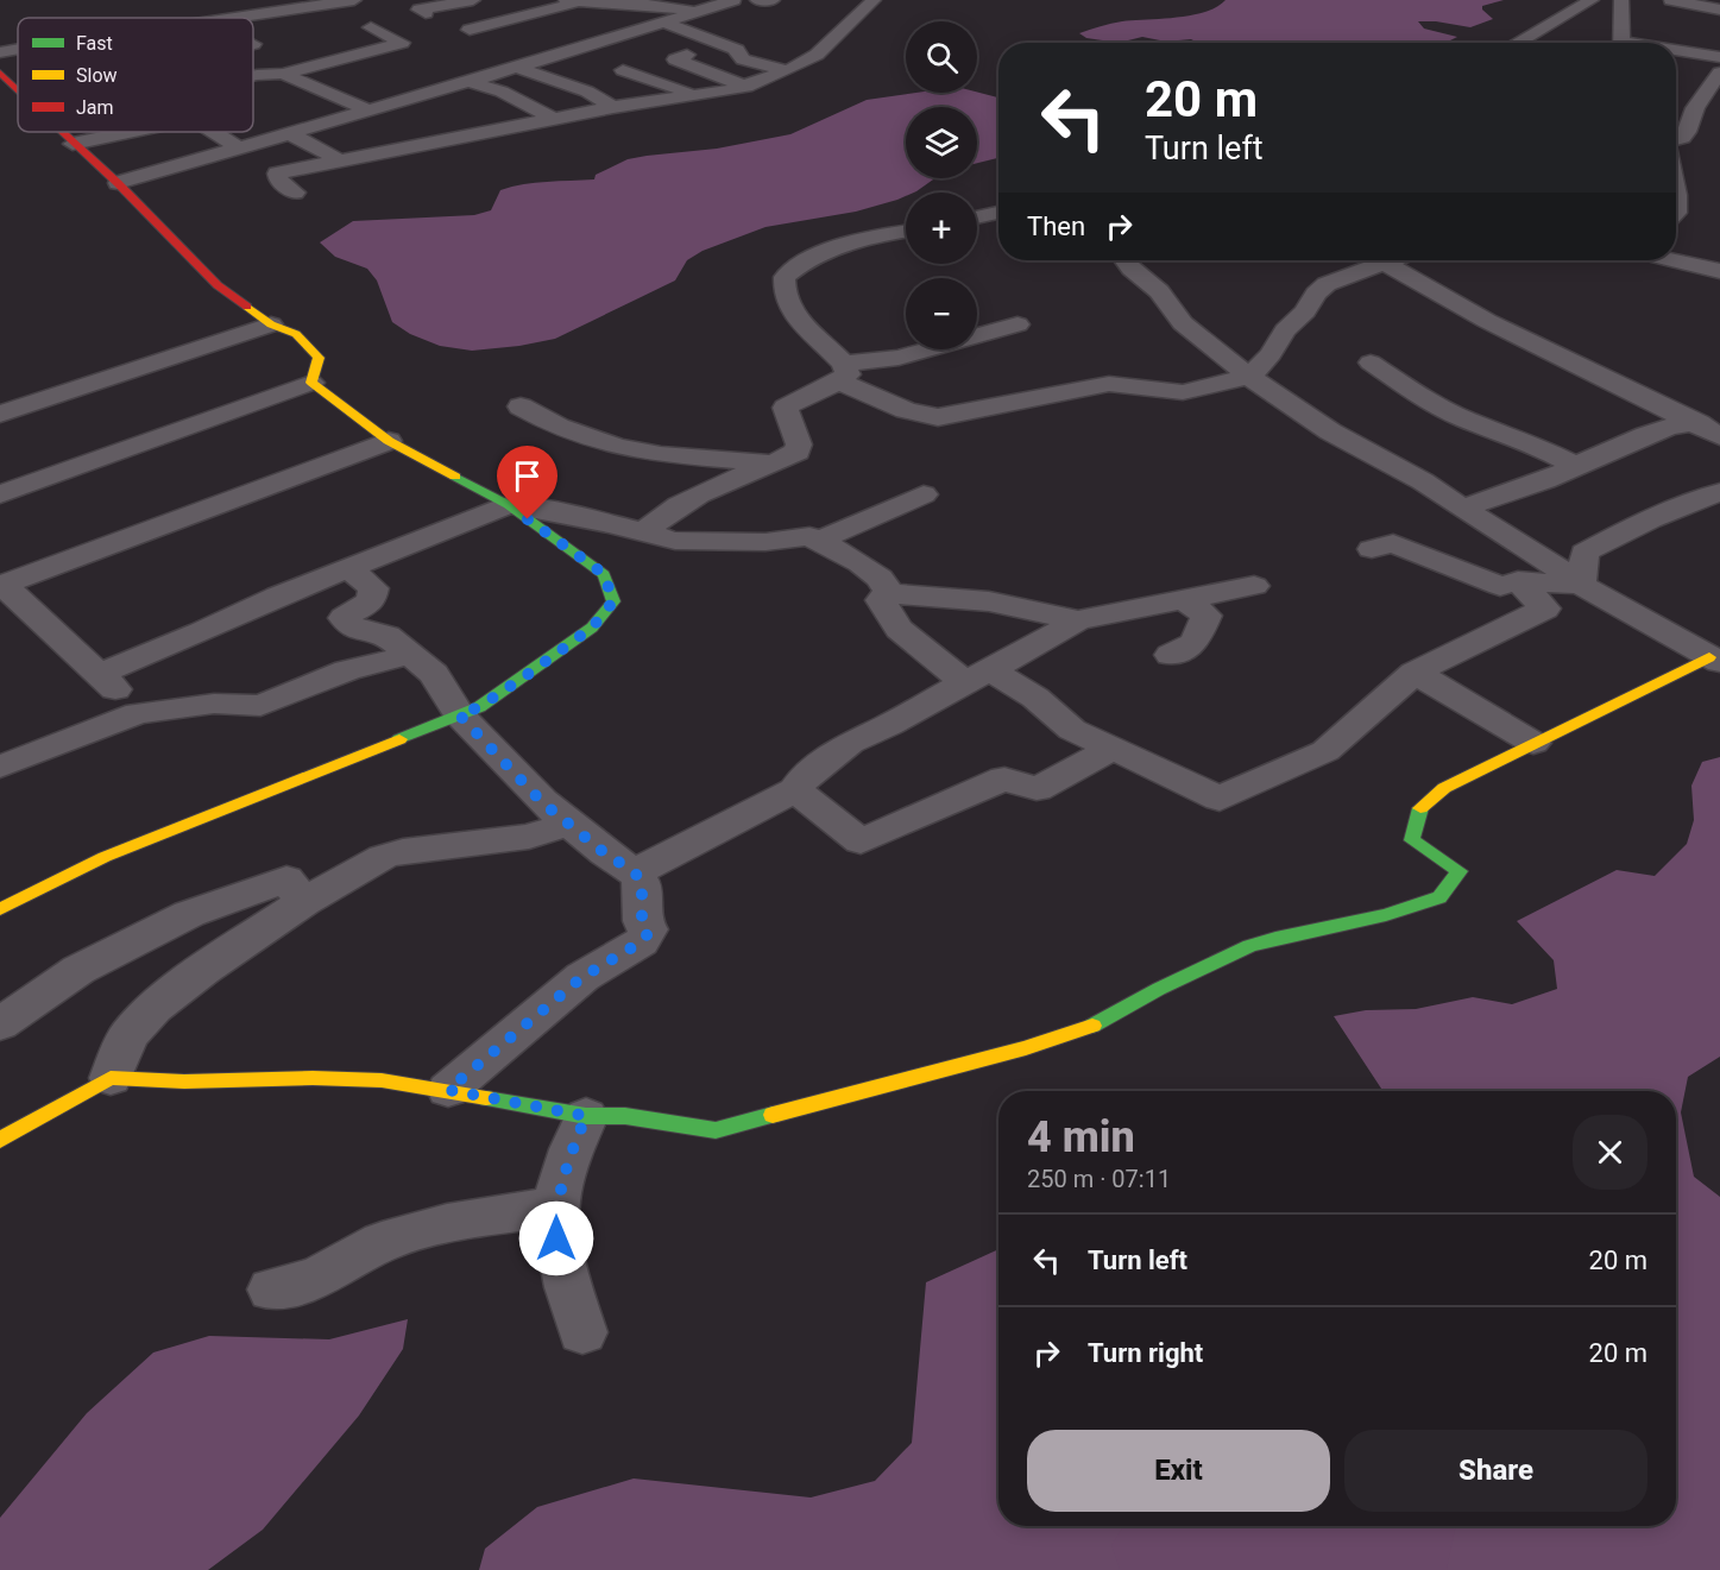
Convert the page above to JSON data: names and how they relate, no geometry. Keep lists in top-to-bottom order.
{
  "legend": ["Fast", "Slow", "Jam"],
  "page": {
    "map_buttons": ["+", "−"],
    "turn": ["20 m", "Turn left"],
    "then": "Then",
    "heading": ["4 min", "250 m · 07:11"],
    "list": [
      {
        "name": "Turn left",
        "value": "20 m"
      },
      {
        "name": "Turn right",
        "value": "20 m"
      }
    ],
    "buttons": ["Exit", "Share"]
  }
}
